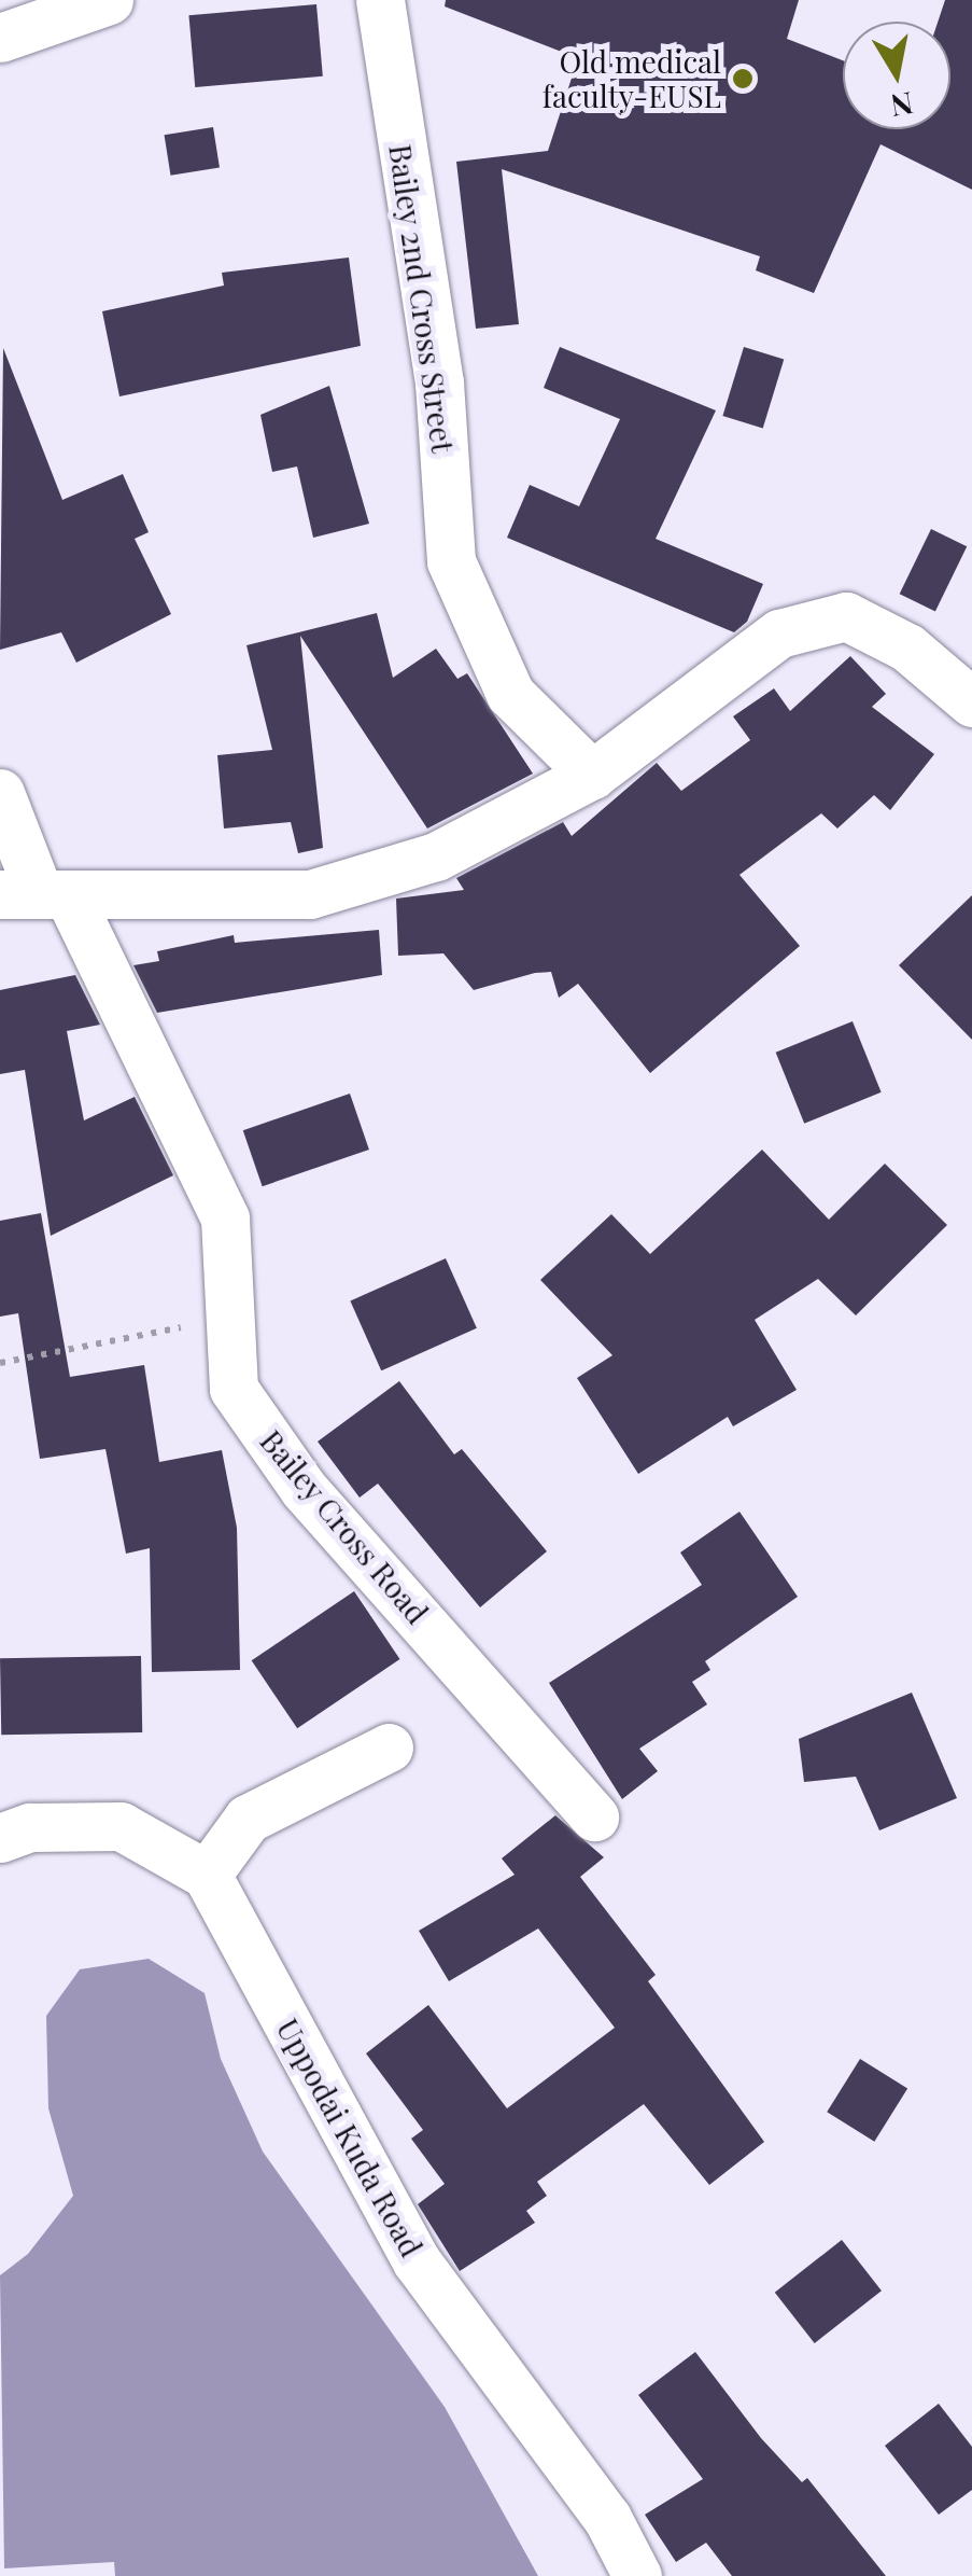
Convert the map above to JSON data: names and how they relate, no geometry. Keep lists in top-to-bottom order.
{
  "streets": {
    "street": ["Bailey 2nd Cross Street", "Bailey Cross Road", "Uppodai Kuda Road"]
  },
  "places": ["Old medical faculty-EUSL"],
  "north": "bottom"
}
